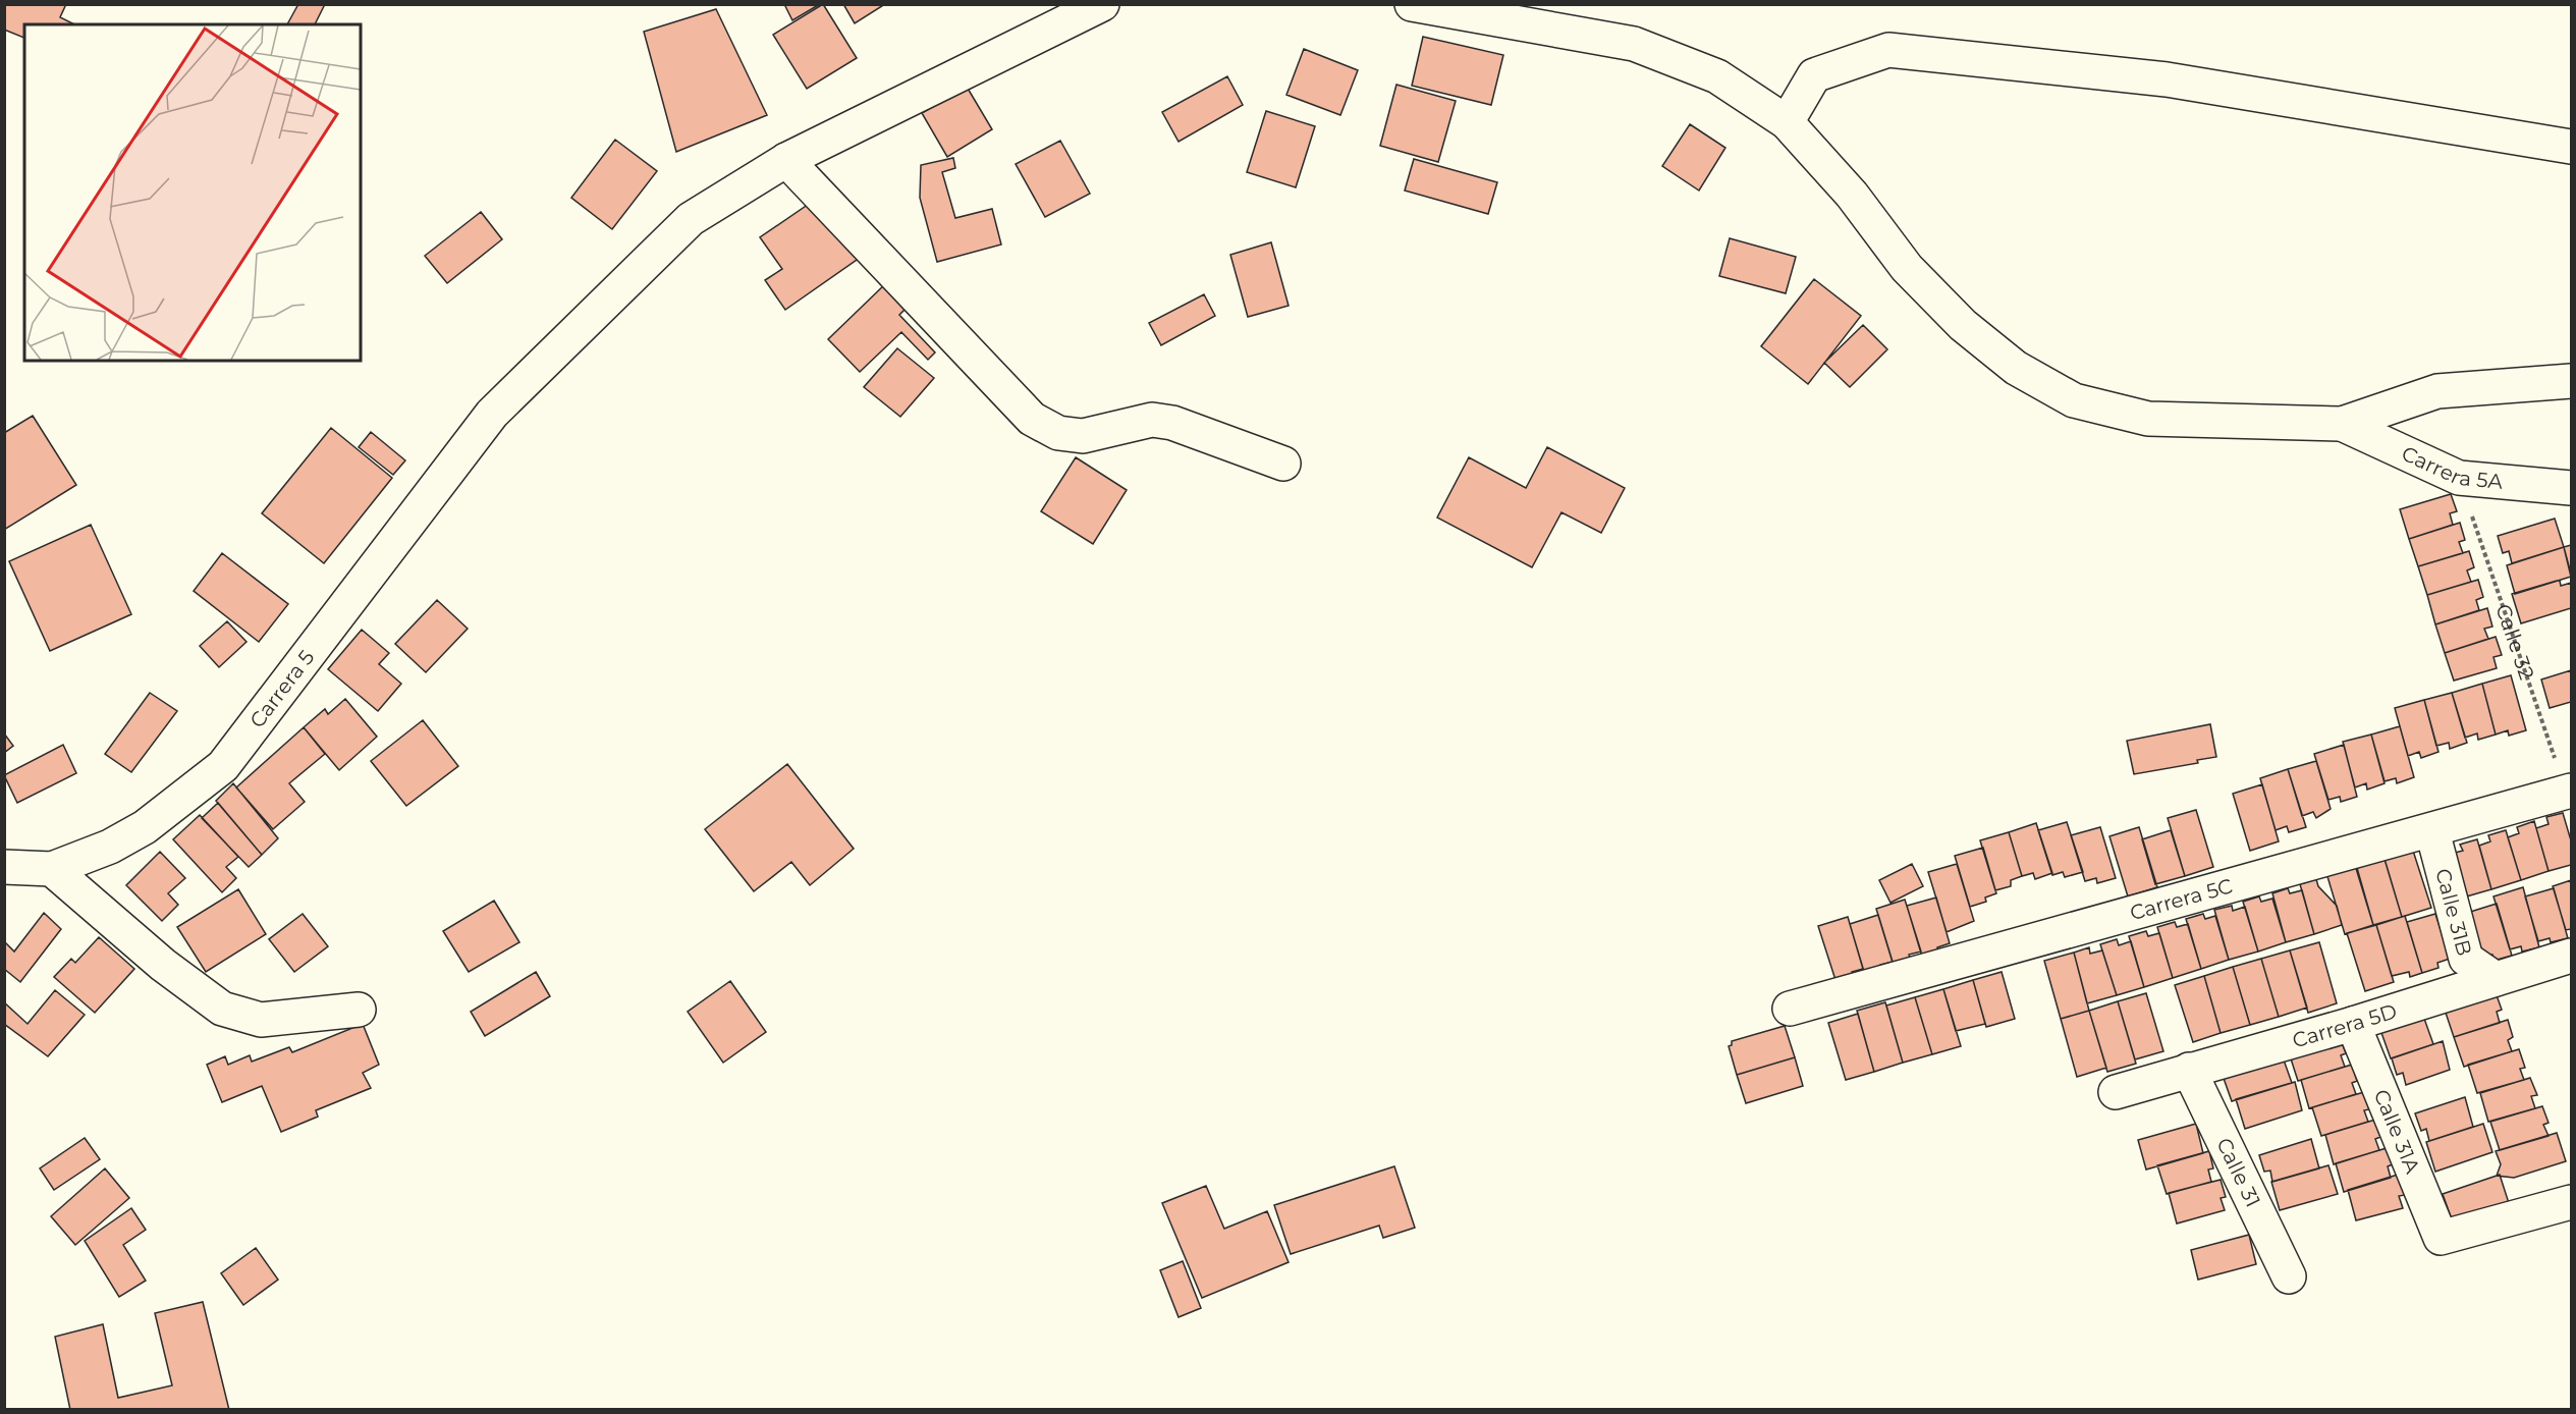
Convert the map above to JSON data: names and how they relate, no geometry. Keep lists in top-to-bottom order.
{
  "streets": {
    "street": [
      "Carrera 5A",
      "Carrera 5",
      "Carrera 5C",
      "Calle 31B",
      "Carrera 5D",
      "Calle 31A",
      "Calle 31"
    ],
    "path": ["Calle 32"]
  },
  "crossings": [
    ["Carrera 5A", "Calle 32"],
    ["Calle 32", "Carrera 5C"],
    ["Carrera 5C", "Calle 31B"],
    ["Calle 31B", "Carrera 5D"],
    ["Carrera 5D", "Calle 31A"],
    ["Carrera 5D", "Calle 31"]
  ]
}
